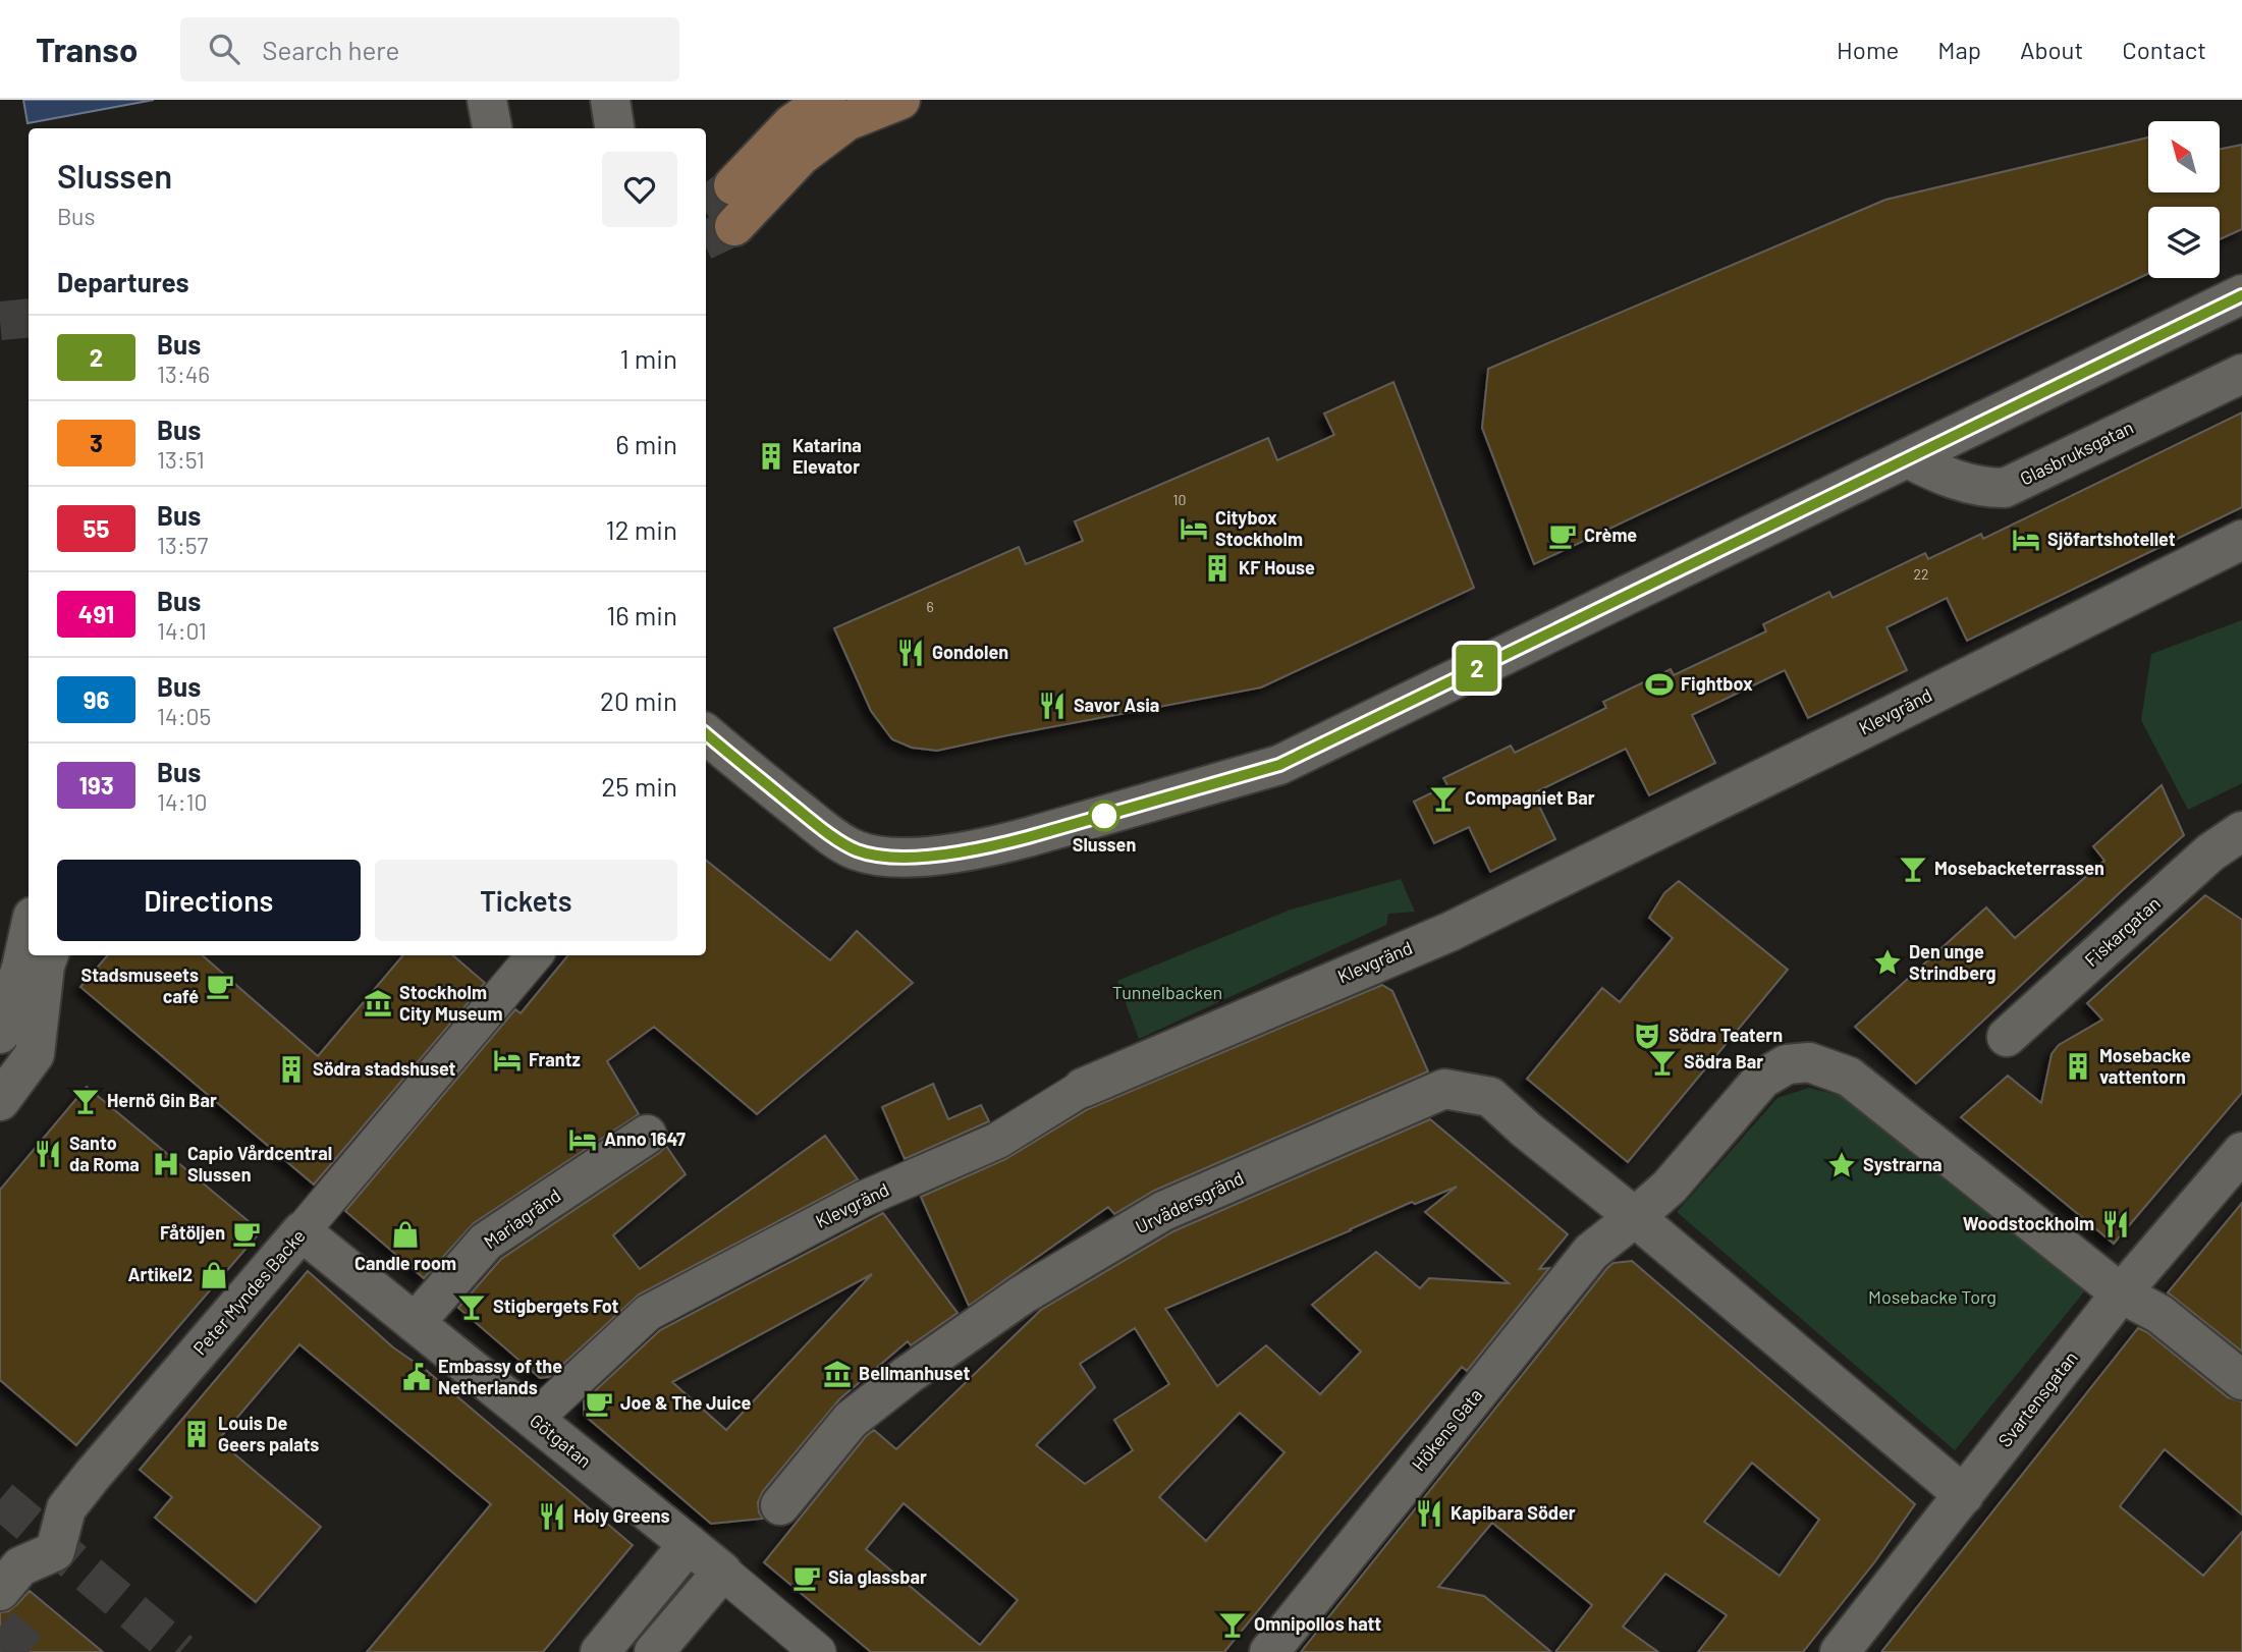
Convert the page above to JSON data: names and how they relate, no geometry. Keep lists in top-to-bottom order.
{
  "streets": {
    "street": [
      "Glasbruksgatan",
      "Klevgränd",
      "Fiskargatan",
      "Urvädersgränd",
      "Mariagränd",
      "Peter Myndes Backe",
      "Svartensgatan",
      "Hökens Gata",
      "Götgatan"
    ]
  },
  "crossings": [
    ["Klevgränd", "Götgatan"],
    ["Urvädersgränd", "Hökens Gata"],
    ["Mariagränd", "Götgatan"],
    ["Peter Myndes Backe", "Götgatan"]
  ],
  "parks": ["Tunnelbacken", "Mosebacke Torg"],
  "places": {
    "building": [
      "Katarina Elevator",
      "KF House",
      "Mosebacke vattentorn",
      "Södra stadshuset",
      "Louis De Geers palats"
    ],
    "hotel": [
      "Citybox Stockholm",
      "Sjöfartshotellet",
      "Frantz",
      "Anno 1647"
    ],
    "cafe": [
      "Crème",
      "Stadsmuseets café",
      "Fåtöljen",
      "Joe & The Juice",
      "Sia glassbar"
    ],
    "restaurant": [
      "Gondolen",
      "Savor Asia",
      "Santo da Roma",
      "Woodstockholm",
      "Kapibara Söder",
      "Holy Greens"
    ],
    "sports": ["Fightbox"],
    "bar": [
      "Compagniet Bar",
      "Mosebacketerrassen",
      "Södra Bar",
      "Hernö Gin Bar",
      "Stigbergets Fot",
      "Omnipollos hatt"
    ],
    "other": ["Slussen"],
    "place": ["Den unge Strindberg", "Systrarna"],
    "museum": ["Stockholm City Museum", "Bellmanhuset"],
    "theatre": ["Södra Teatern"],
    "hospital": ["Capio Vårdcentral Slussen"],
    "shop": ["Candle room", "Artikel2"],
    "public building": ["Embassy of the Netherlands"]
  },
  "lines": ["bus line 2"],
  "house_numbers": ["10", "22", "6"],
  "north": "top left",
  "page": {
    "header": "Transo",
    "search": "Search here",
    "nav": [
      "Home",
      "Map",
      "About",
      "Contact"
    ],
    "on_map": "2",
    "heading": [
      ["Slussen", "Bus"],
      "Departures"
    ],
    "list": [
      {
        "mark": "2",
        "name": "Bus",
        "note": "13:46",
        "value": "1 min"
      },
      {
        "mark": "3",
        "name": "Bus",
        "note": "13:51",
        "value": "6 min"
      },
      {
        "mark": "55",
        "name": "Bus",
        "note": "13:57",
        "value": "12 min"
      },
      {
        "mark": "491",
        "name": "Bus",
        "note": "14:01",
        "value": "16 min"
      },
      {
        "mark": "96",
        "name": "Bus",
        "note": "14:05",
        "value": "20 min"
      },
      {
        "mark": "193",
        "name": "Bus",
        "note": "14:10",
        "value": "25 min"
      }
    ],
    "buttons": ["Directions", "Tickets"]
  }
}
